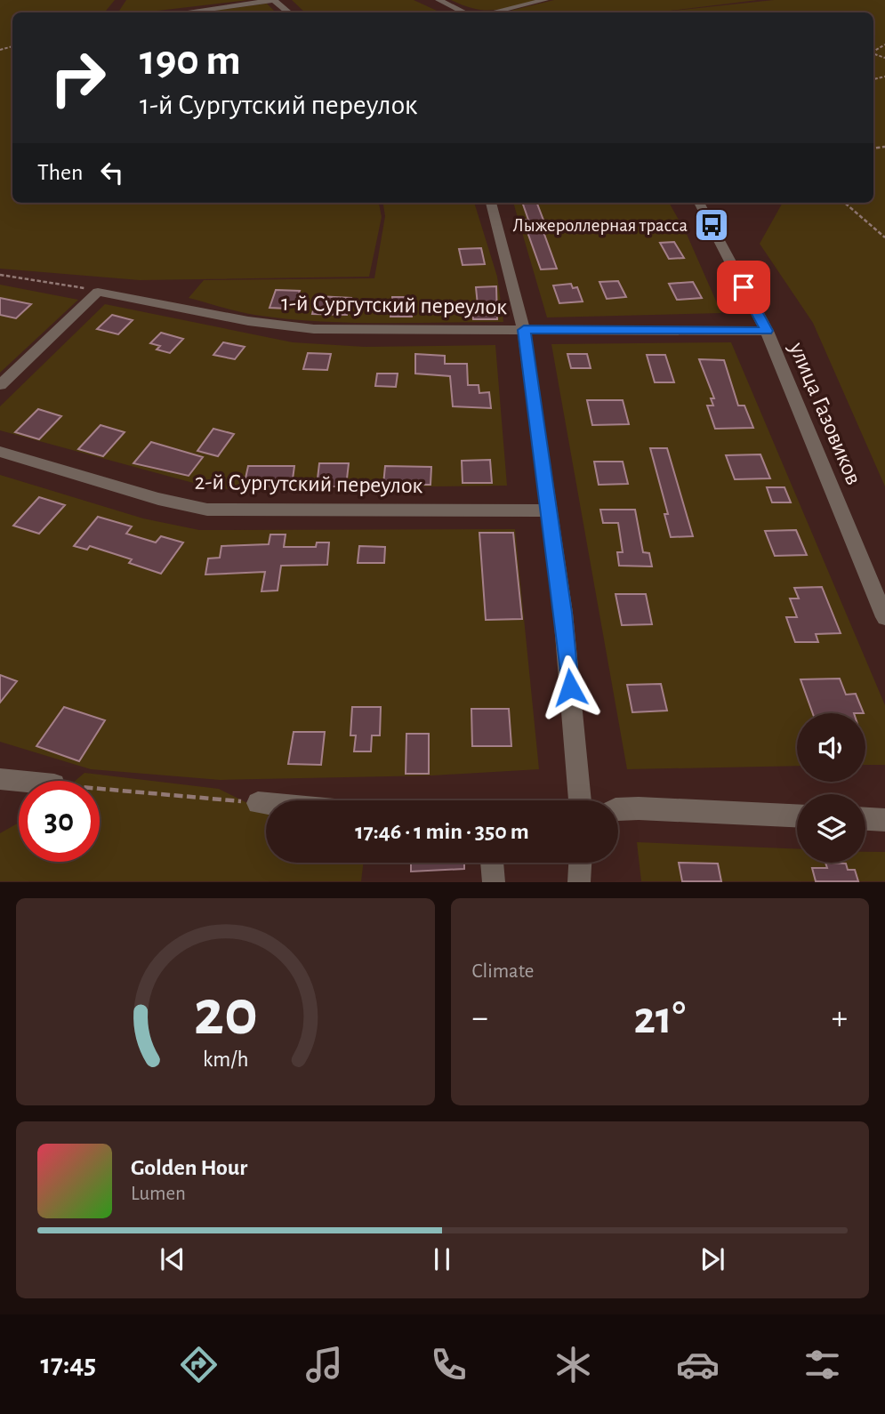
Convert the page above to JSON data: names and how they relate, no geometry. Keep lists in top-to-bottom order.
{
  "streets": {
    "street": ["1-й Сургутский переулок", "улица Газовиков", "2-й Сургутский переулок"]
  },
  "crossings": [
    ["1-й Сургутский переулок", "улица Газовиков"]
  ],
  "places": {
    "bus stop": ["Лыжероллерная трасса"]
  },
  "page": {
    "turn": ["190 m", "1-й Сургутский переулок"],
    "then": "Then",
    "limit": "30",
    "trip": "17:46 · 1 min · 350 m",
    "tile": "Climate",
    "heat": ["−", "21°", "+"],
    "song": ["Golden Hour", "Lumen"],
    "tabs": "17:45",
    "gauge": ["20", "km/h"]
  }
}
